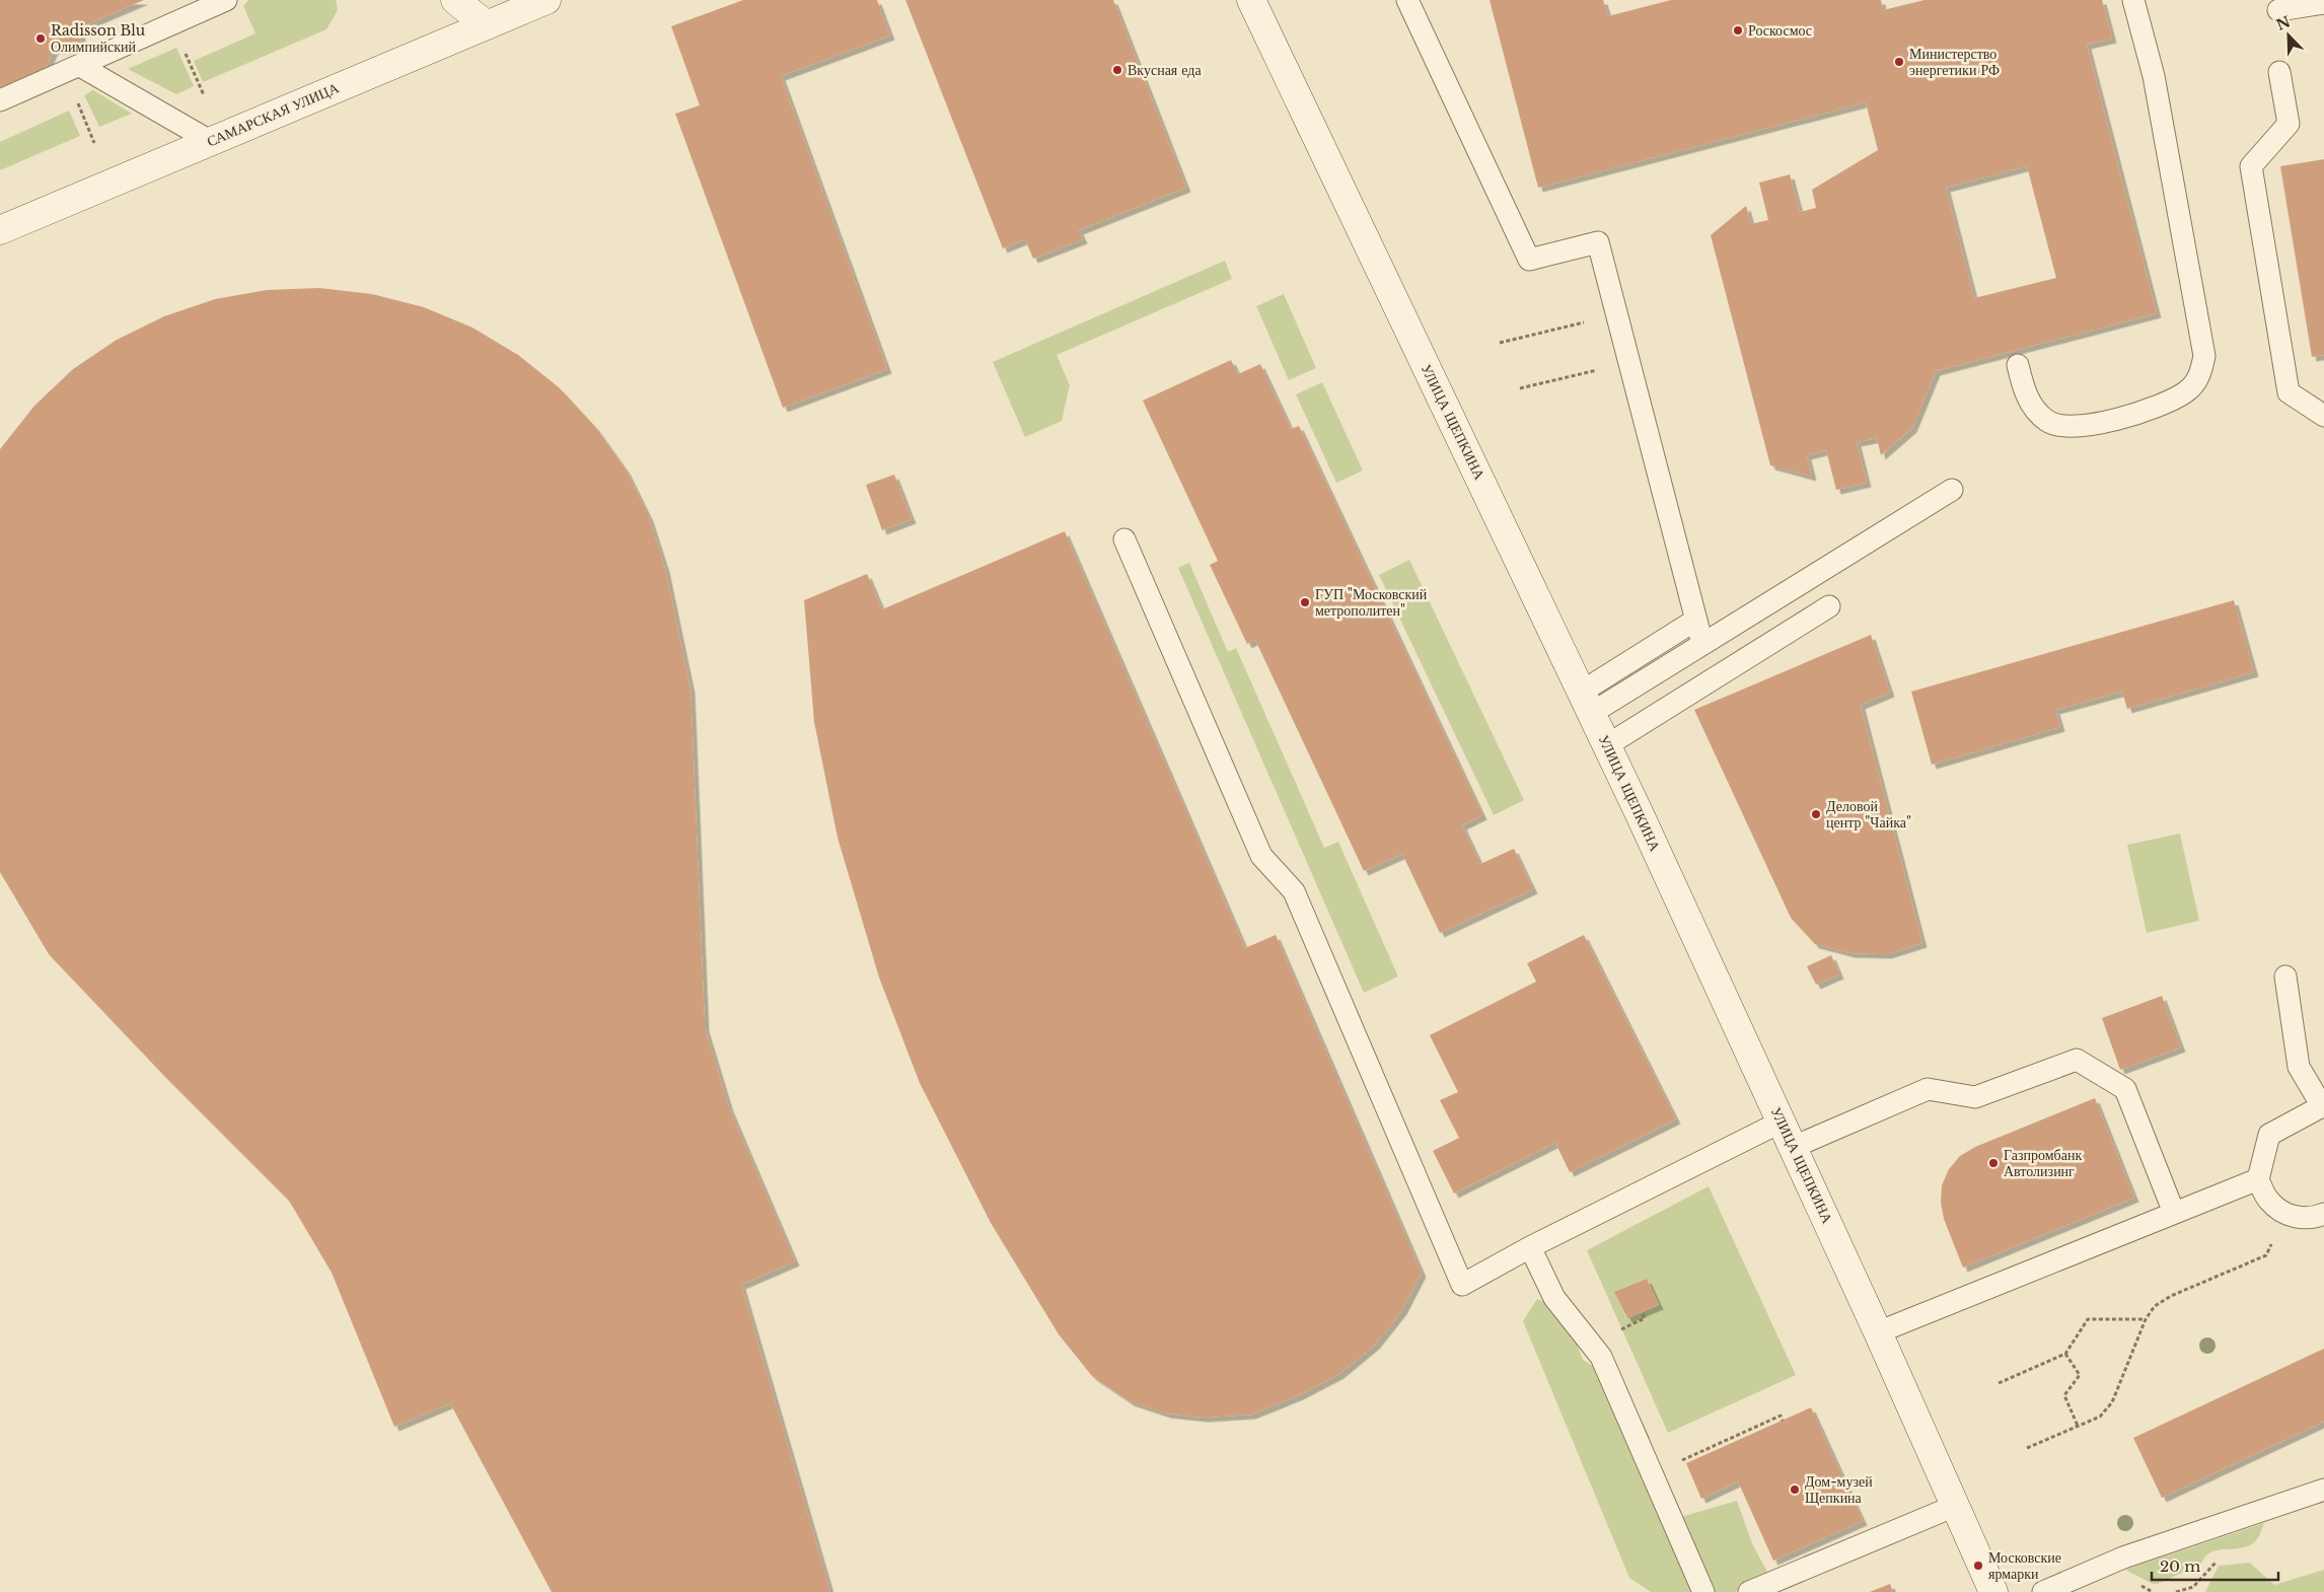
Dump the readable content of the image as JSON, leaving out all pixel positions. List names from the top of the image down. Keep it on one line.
{"streets":{"street":["САМАРСКАЯ УЛИЦА","УЛИЦА ЩЕПКИНА"]},"places":["Роскосмос","Radisson Blu Олимпийский","Министерство энергетики РФ","Вкусная еда","ГУП \"Московский метрополитен\"","Деловой центр \"Чайка\"","Газпромбанк Автолизинг","Дом-музей Щепкина","Московские ярмарки"],"scale_bar":"20 m","north":"top left"}
